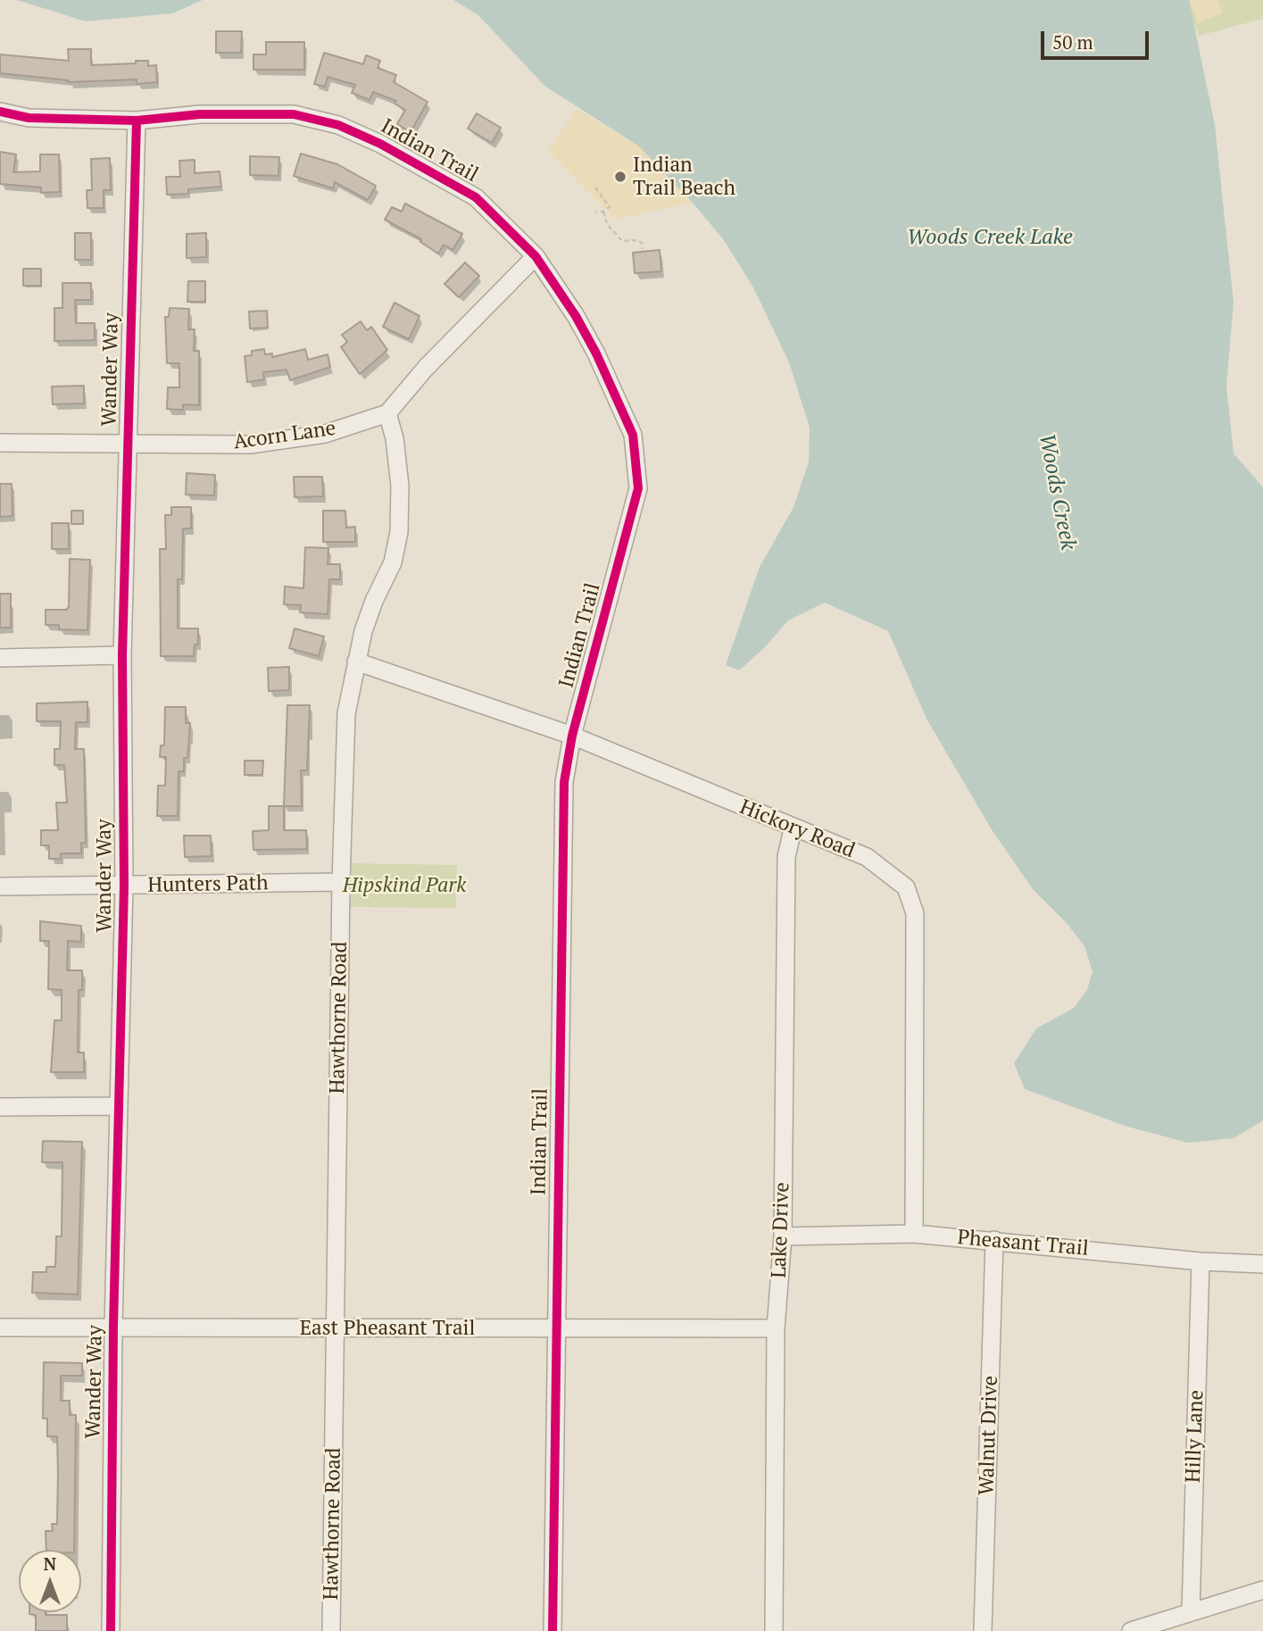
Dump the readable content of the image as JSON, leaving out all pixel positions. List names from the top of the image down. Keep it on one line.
{"streets":{"street":["Indian Trail","Wander Way","Acorn Lane","Hickory Road","Hunters Path","Hawthorne Road","Lake Drive","Pheasant Trail","East Pheasant Trail","Walnut Drive","Hilly Lane"]},"crossings":[["Indian Trail","Wander Way"],["Indian Trail","Hickory Road"],["Indian Trail","East Pheasant Trail"],["Wander Way","Acorn Lane"],["Wander Way","Hunters Path"],["Wander Way","East Pheasant Trail"],["Acorn Lane","Hawthorne Road"],["Hickory Road","Hawthorne Road"],["Hickory Road","Lake Drive"],["Hickory Road","Pheasant Trail"],["Hunters Path","Hawthorne Road"],["Hawthorne Road","East Pheasant Trail"],["Lake Drive","Pheasant Trail"],["Lake Drive","East Pheasant Trail"],["Pheasant Trail","Walnut Drive"],["Pheasant Trail","Hilly Lane"]],"water":["Woods Creek Lake","Woods Creek"],"parks":["Hipskind Park"],"places":["Indian Trail Beach"],"scale_bar":"50 m","north":"top"}
